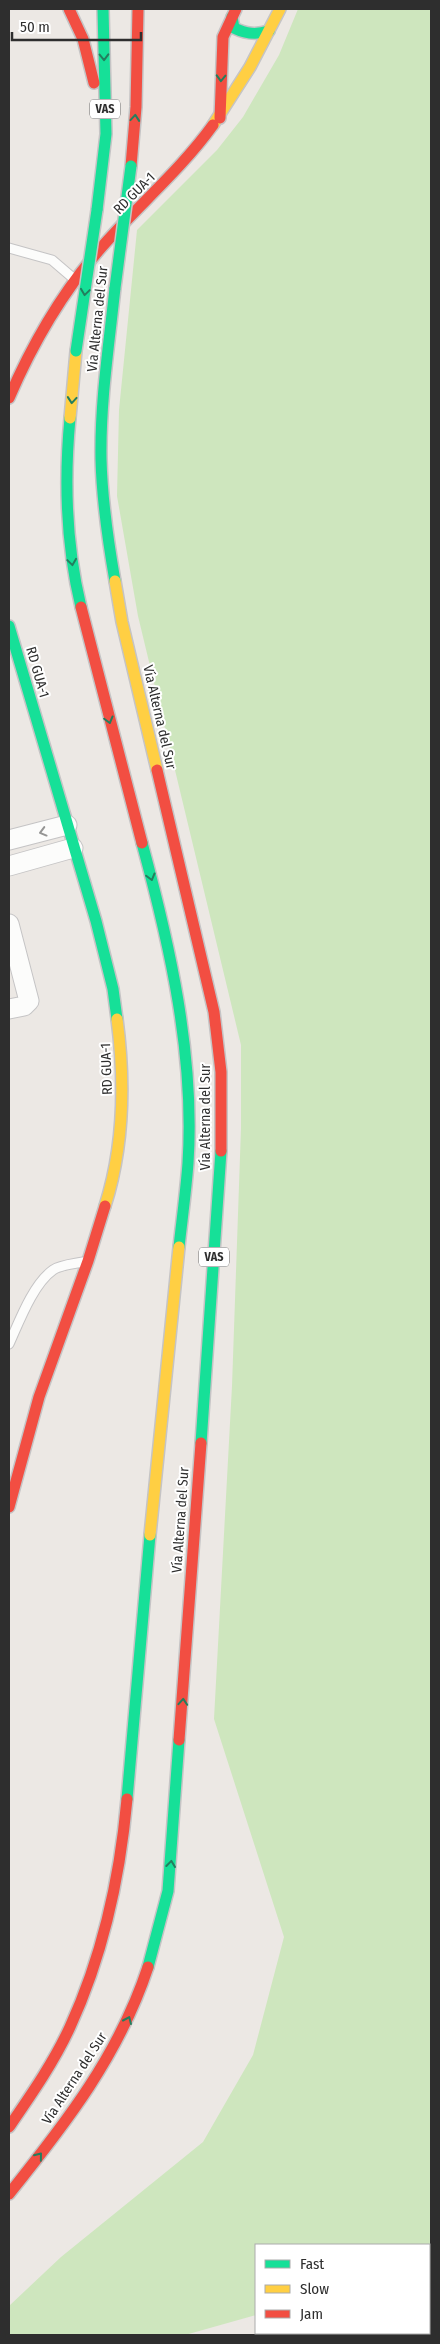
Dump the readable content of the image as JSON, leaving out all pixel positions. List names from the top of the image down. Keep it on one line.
{"streets":{"main road":["VAS","RD GUA-1","Vía Alterna del Sur"]},"legend":["Fast","Slow","Jam"],"scale_bar":"50 m"}
